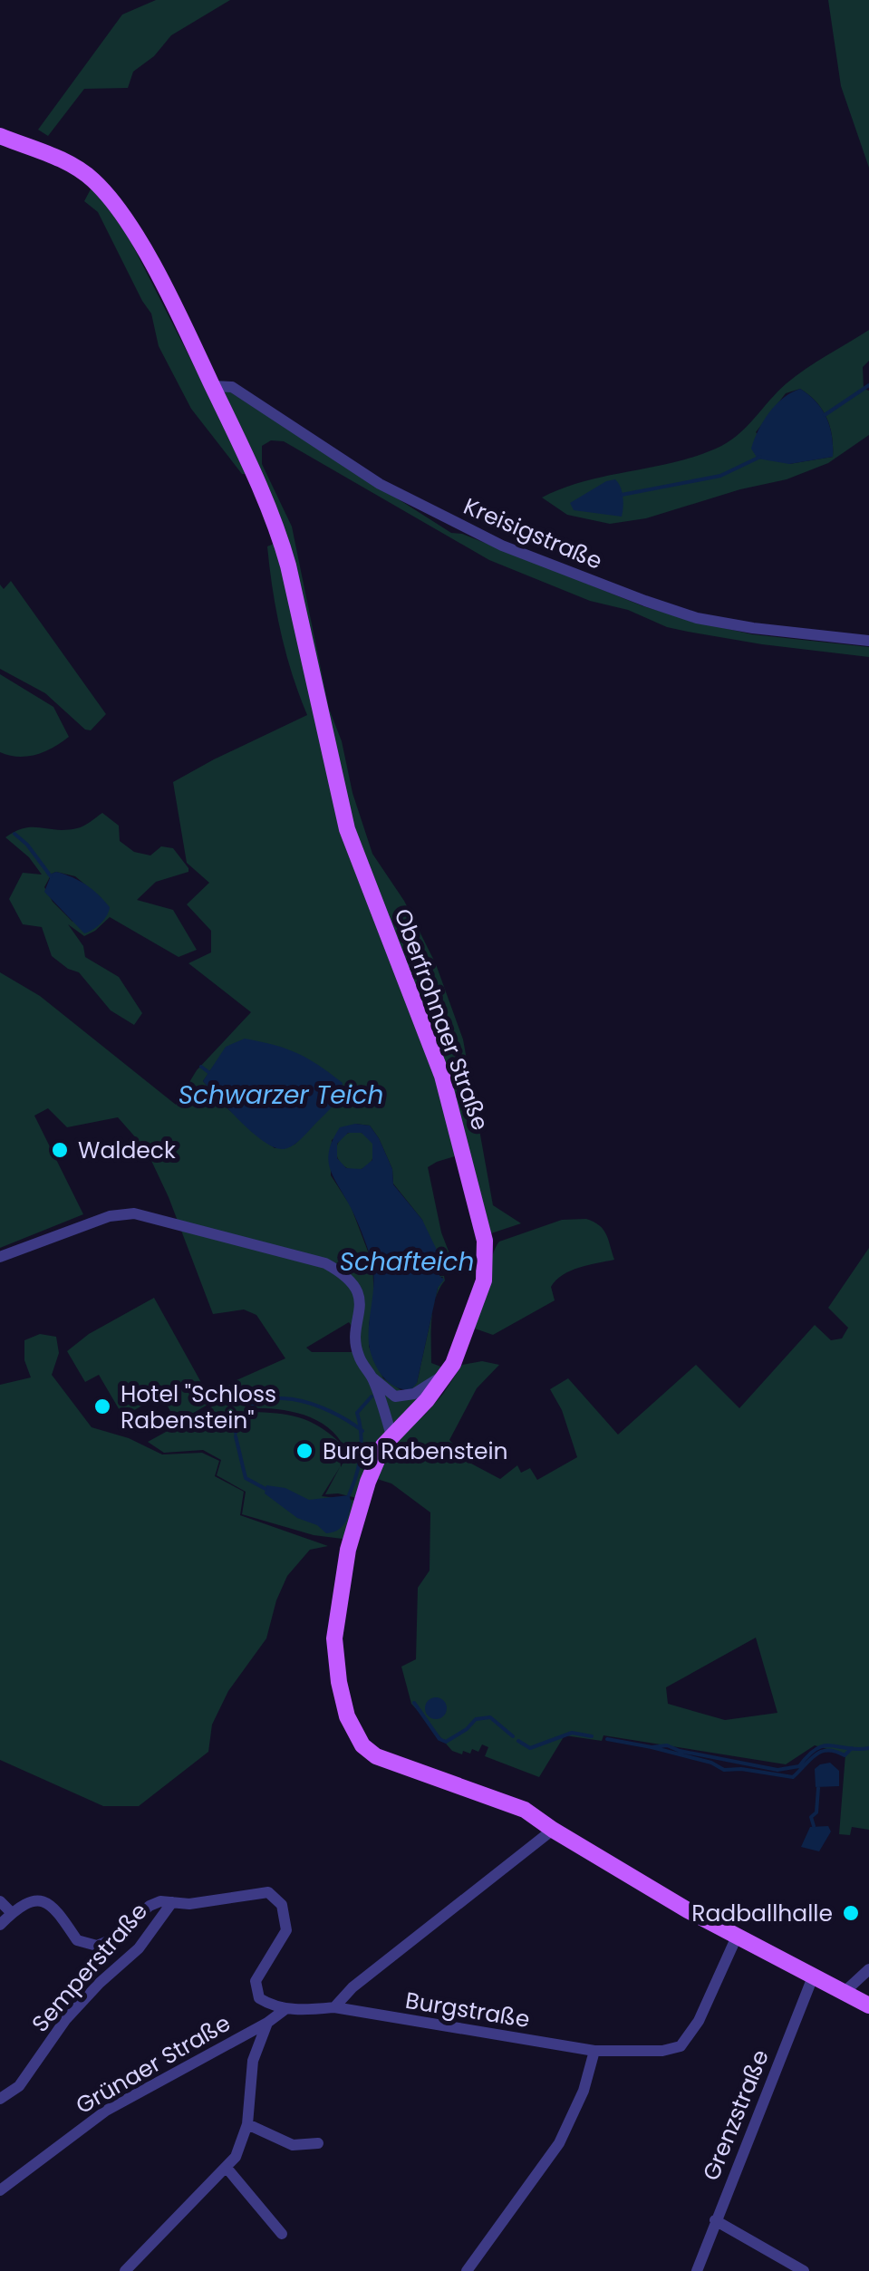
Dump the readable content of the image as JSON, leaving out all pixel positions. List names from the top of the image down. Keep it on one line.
{"streets":{"main road":["Oberfrohnaer Straße"],"street":["Kreisigstraße","Semperstraße","Burgstraße","Grünaer Straße","Grenzstraße"]},"crossings":[["Kreisigstraße","Oberfrohnaer Straße"],["Oberfrohnaer Straße","Burgstraße"],["Oberfrohnaer Straße","Grenzstraße"],["Burgstraße","Grünaer Straße"]],"water":["Schwarzer Teich","Schafteich"],"places":["Waldeck","Hotel \"Schloss Rabenstein\"","Burg Rabenstein","Radballhalle"]}
